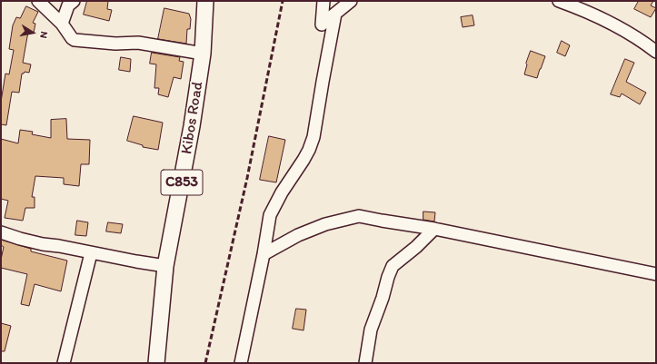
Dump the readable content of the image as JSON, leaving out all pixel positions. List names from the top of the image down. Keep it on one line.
{"streets":{"main road":["Kibos Road","C853"]},"north":"right"}
